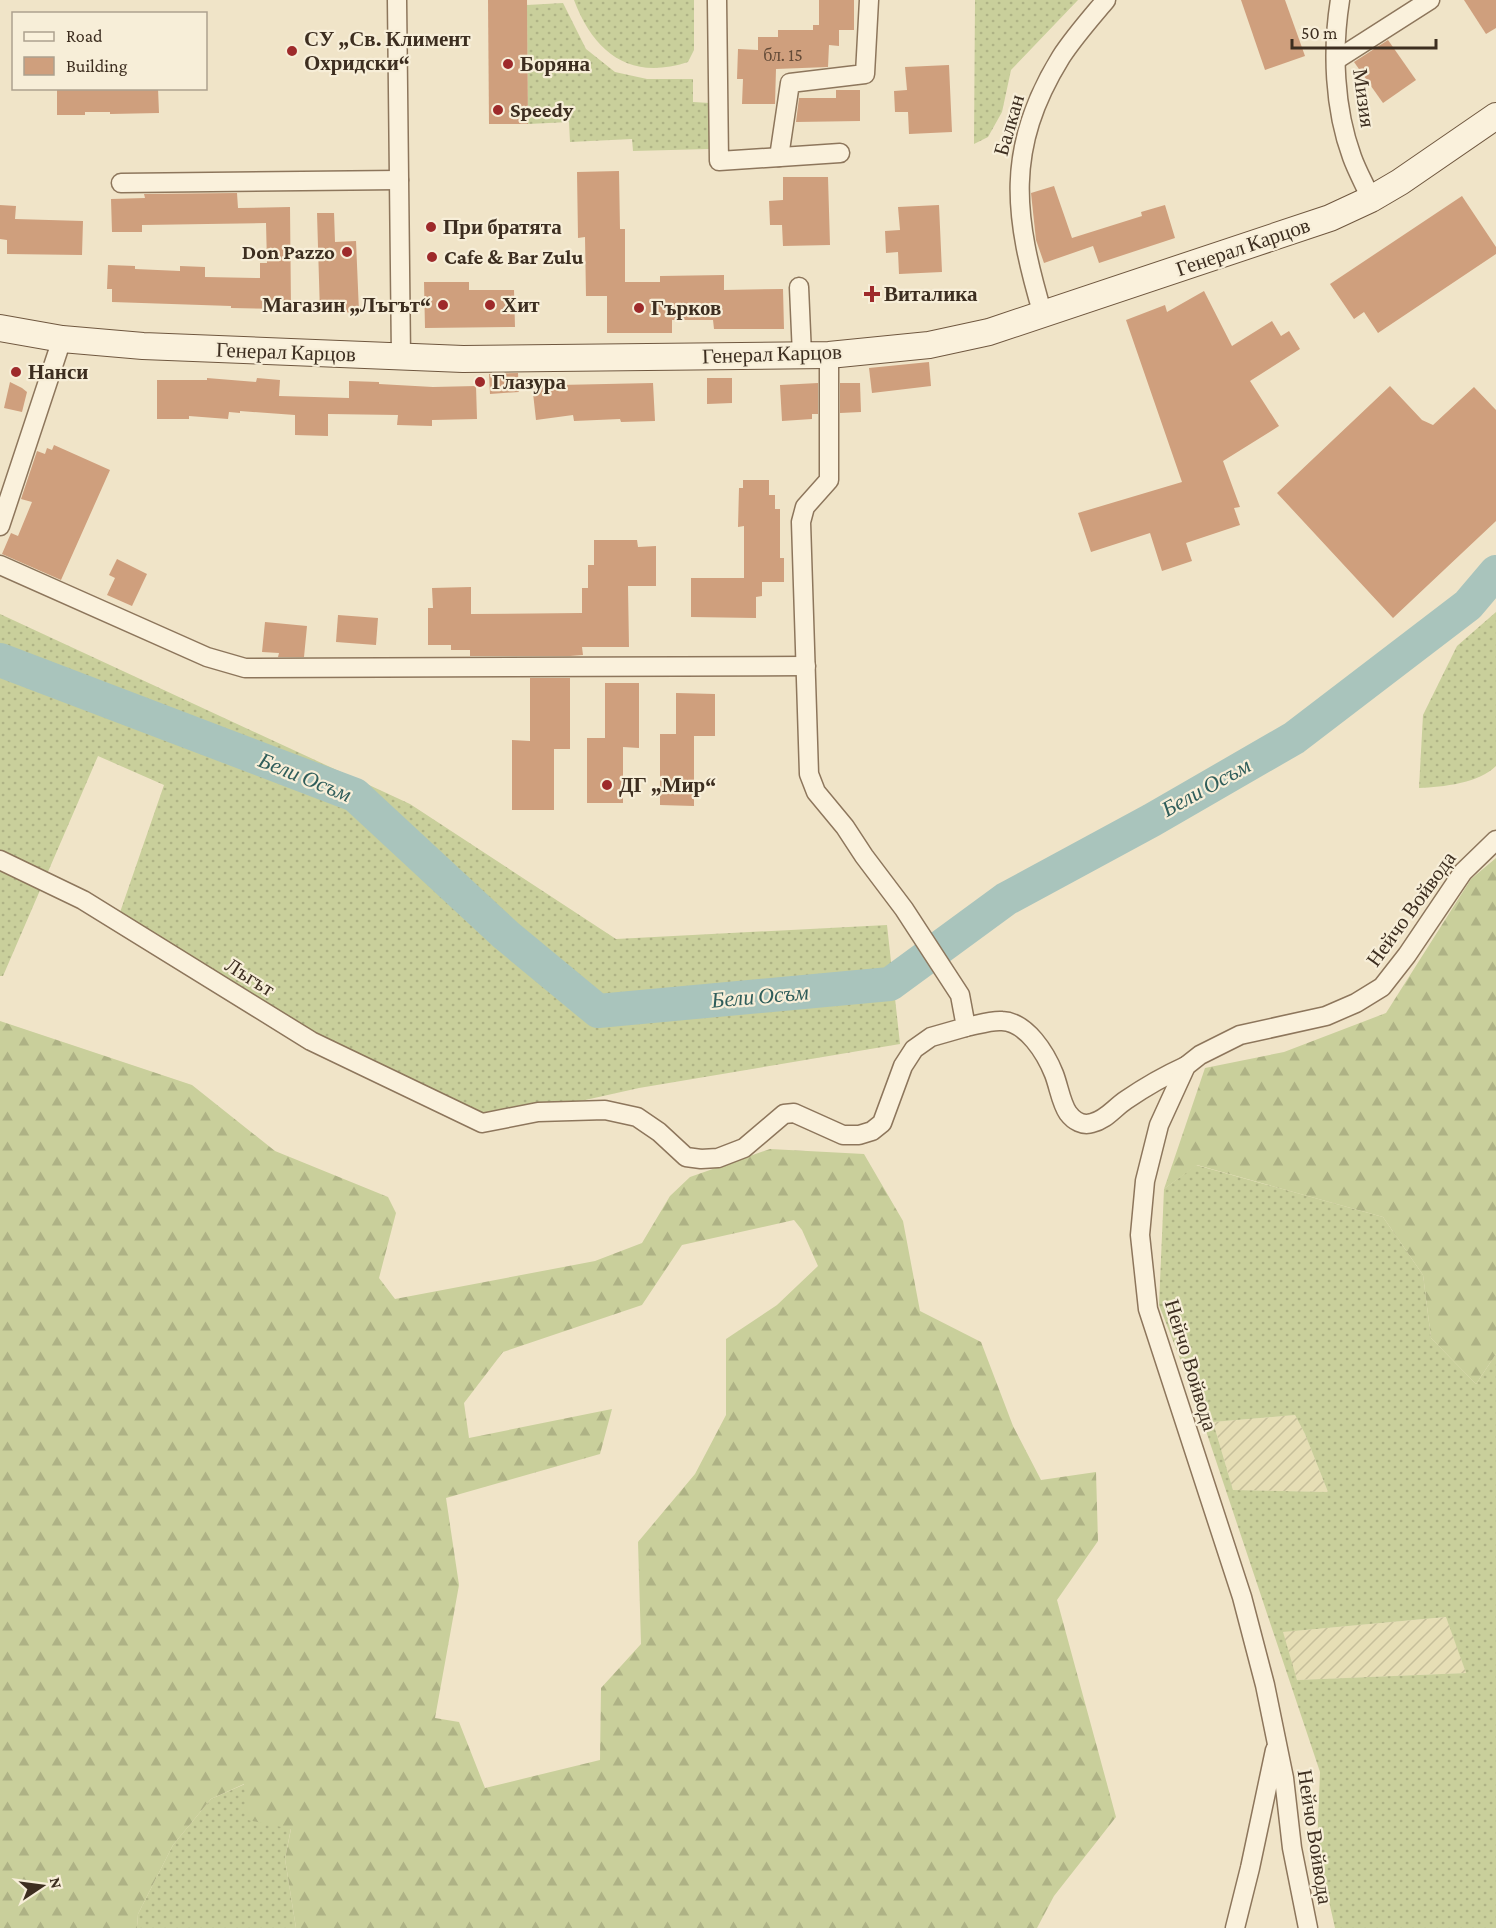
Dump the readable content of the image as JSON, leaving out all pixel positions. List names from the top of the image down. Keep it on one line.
{"streets":{"main road":["Генерал Карцов"],"street":["Мизия","Балкан","Нейчо Войвода","Лъгът"]},"crossings":[["Мизия","Генерал Карцов"],["Балкан","Генерал Карцов"]],"water":["Бели Осъм"],"places":{"other":["СУ „Св. Климент Охридски“","Боряна","Speedy","При братята","Don Pazzo","Cafe & Bar Zulu","Магазин „Лъгът“","Хит","Гърков","Нанси","Глазура","ДГ „Мир“"],"health":["Виталика"]},"house_numbers":["бл. 15"],"legend":["Road","Building"],"scale_bar":"50 m","north":"right"}
